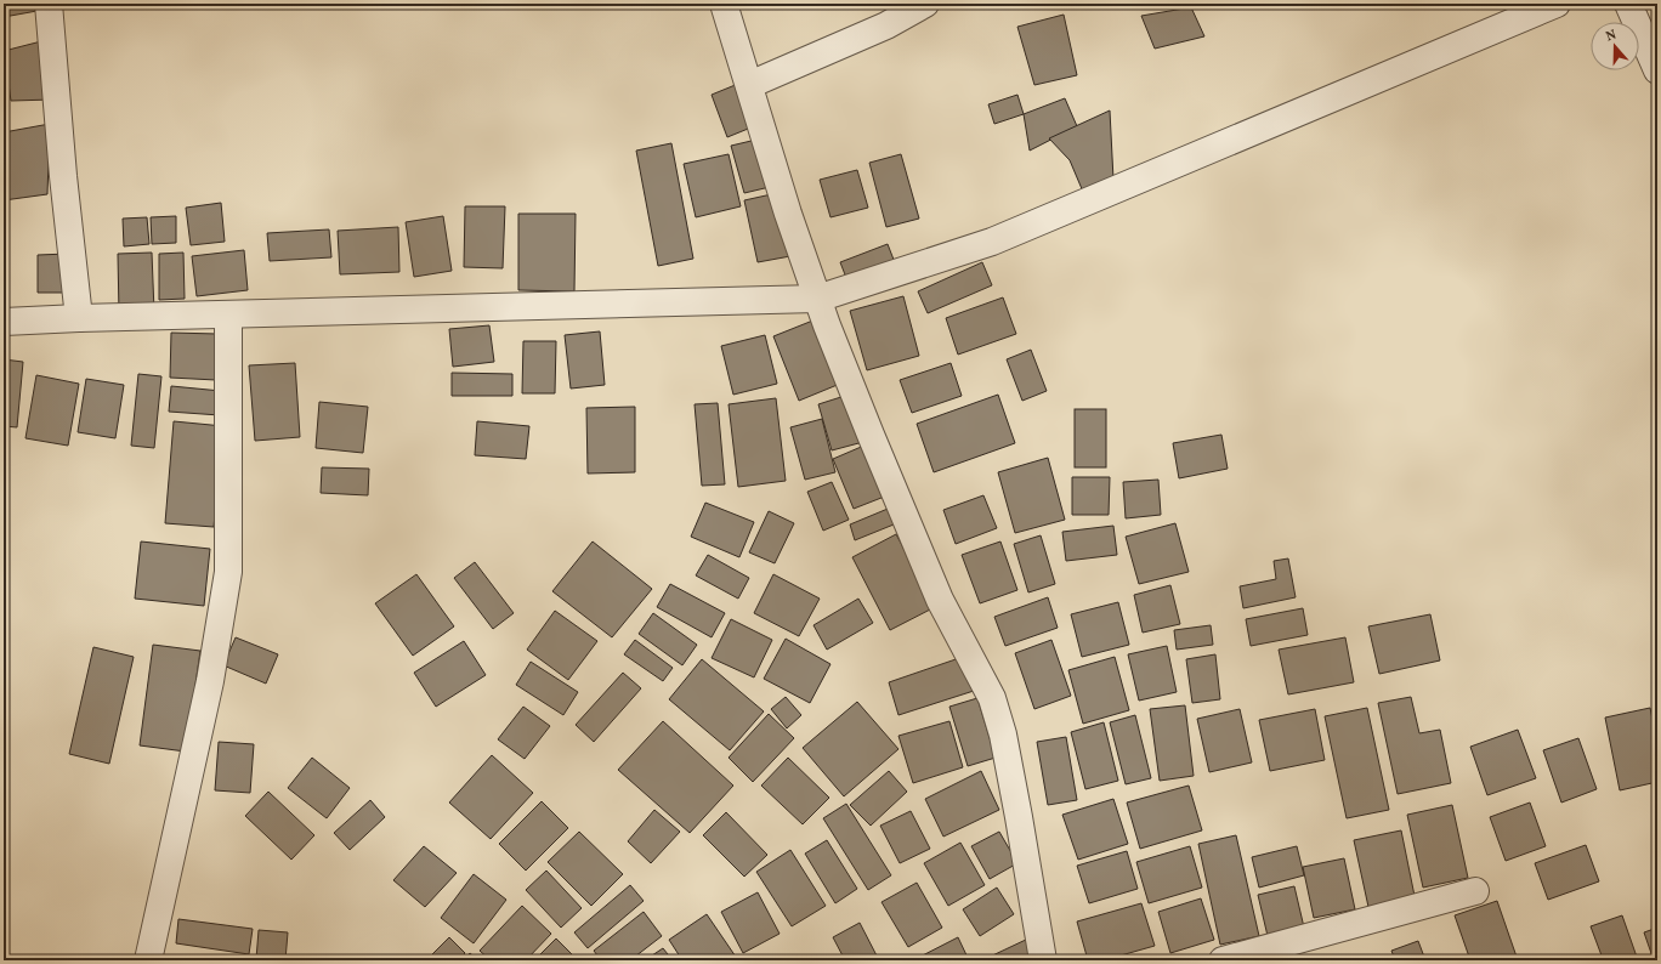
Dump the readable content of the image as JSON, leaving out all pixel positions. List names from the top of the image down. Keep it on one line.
{"north":"top"}
